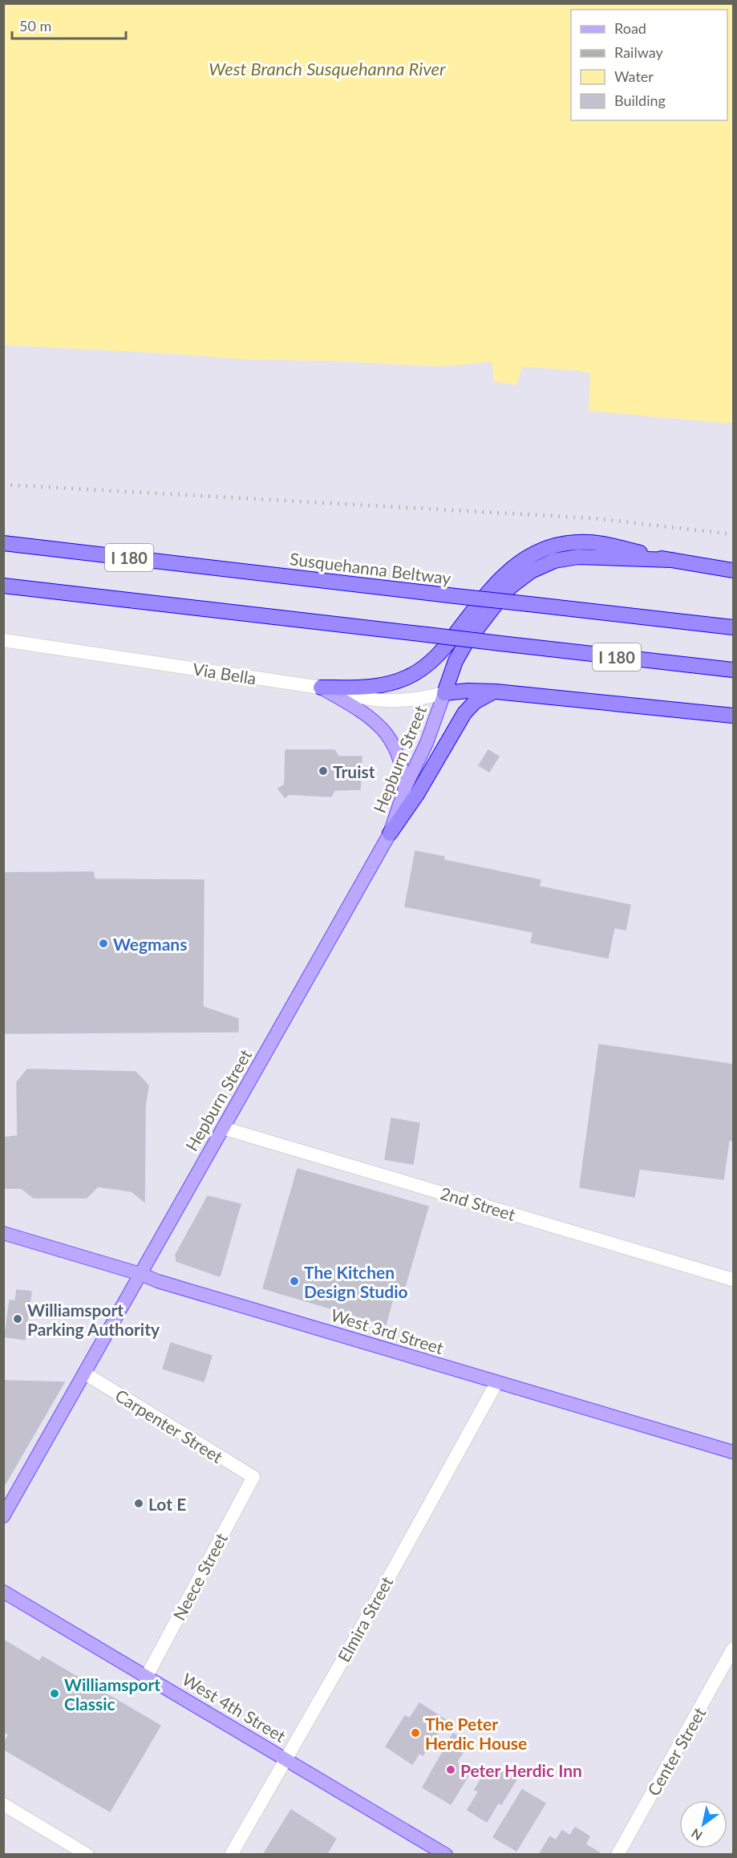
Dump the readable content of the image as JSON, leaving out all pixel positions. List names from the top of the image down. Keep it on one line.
{"streets":{"highway":["I 180","Susquehanna Beltway"],"main road":["Hepburn Street","West 3rd Street","West 4th Street"],"street":["Via Bella","2nd Street","Carpenter Street","Neece Street","Elmira Street","Center Street"]},"crossings":[["Via Bella","Hepburn Street"],["Hepburn Street","2nd Street"],["Hepburn Street","West 3rd Street"],["Hepburn Street","Carpenter Street"],["West 3rd Street","Elmira Street"],["Carpenter Street","Neece Street"],["Neece Street","West 4th Street"],["Elmira Street","West 4th Street"]],"water":["West Branch Susquehanna River"],"places":["Truist","Wegmans","The Kitchen Design Studio","Williamsport Parking Authority","Lot E","Williamsport Classic","The Peter Herdic House","Peter Herdic Inn"],"legend":["Road","Railway","Water","Building"],"scale_bar":"50 m","north":"bottom left"}
